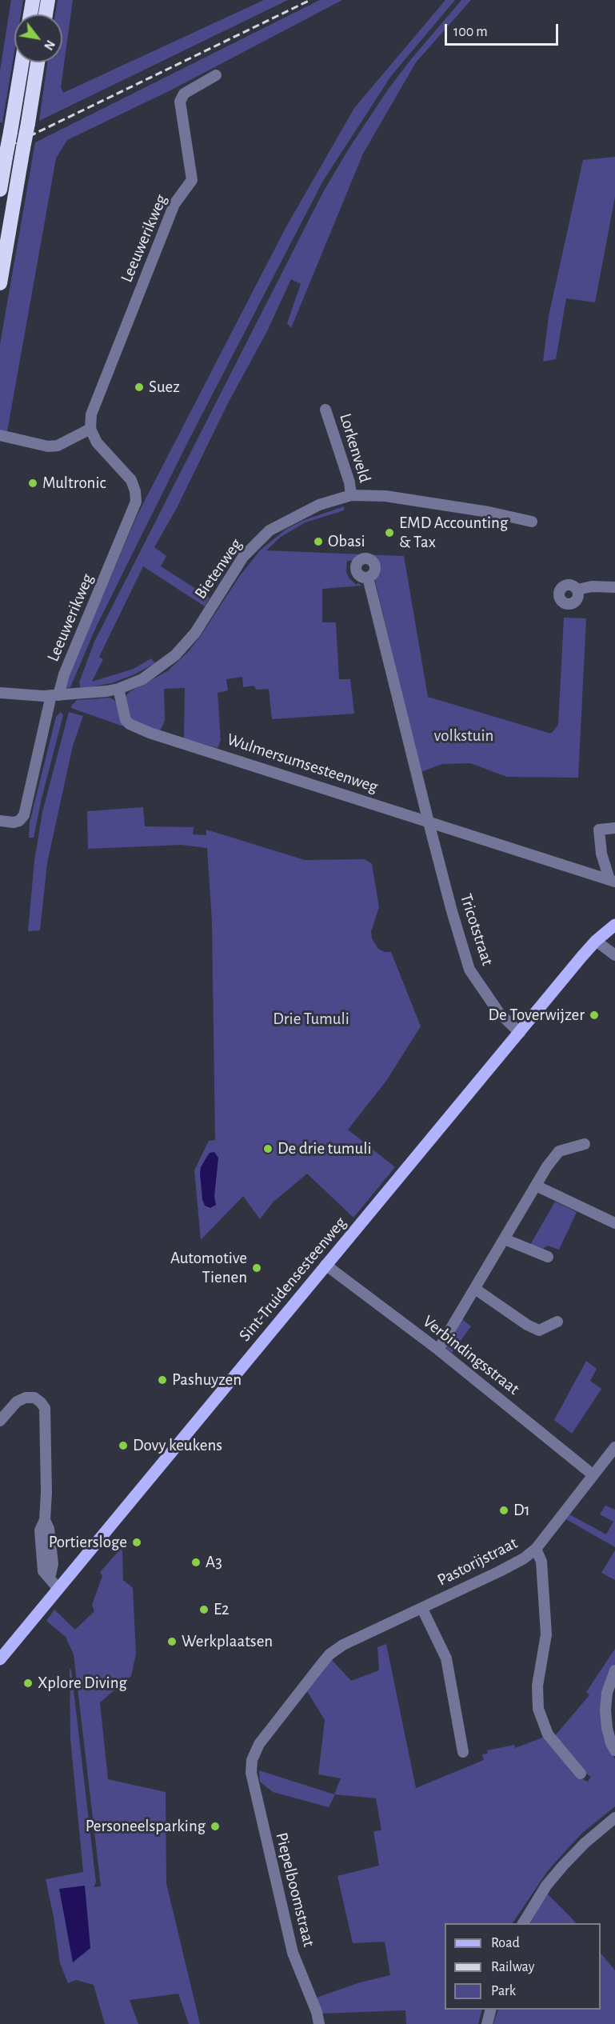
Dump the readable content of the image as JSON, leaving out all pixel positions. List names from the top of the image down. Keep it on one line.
{"streets":{"main road":["Sint-Truidensesteenweg"],"street":["Leeuwerikweg","Lorkenveld","Bietenweg","Wulmersumsesteenweg","Tricotstraat","Verbindingsstraat","Pastorijstraat","Piepelboomstraat"]},"crossings":[["Lorkenveld","Bietenweg"],["Bietenweg","Wulmersumsesteenweg"],["Wulmersumsesteenweg","Tricotstraat"],["Tricotstraat","Sint-Truidensesteenweg"],["Sint-Truidensesteenweg","Verbindingsstraat"],["Verbindingsstraat","Pastorijstraat"],["Pastorijstraat","Piepelboomstraat"]],"parks":["volkstuin","Drie Tumuli"],"places":["Suez","Multronic","EMD Accounting & Tax","Obasi","De Toverwijzer","De drie tumuli","Automotive Tienen","Pashuyzen","Dovy keukens","D1","Portiersloge","A3","E2","Werkplaatsen","Xplore Diving","Personeelsparking"],"legend":["Road","Railway","Park"],"scale_bar":"100 m","north":"bottom right"}
